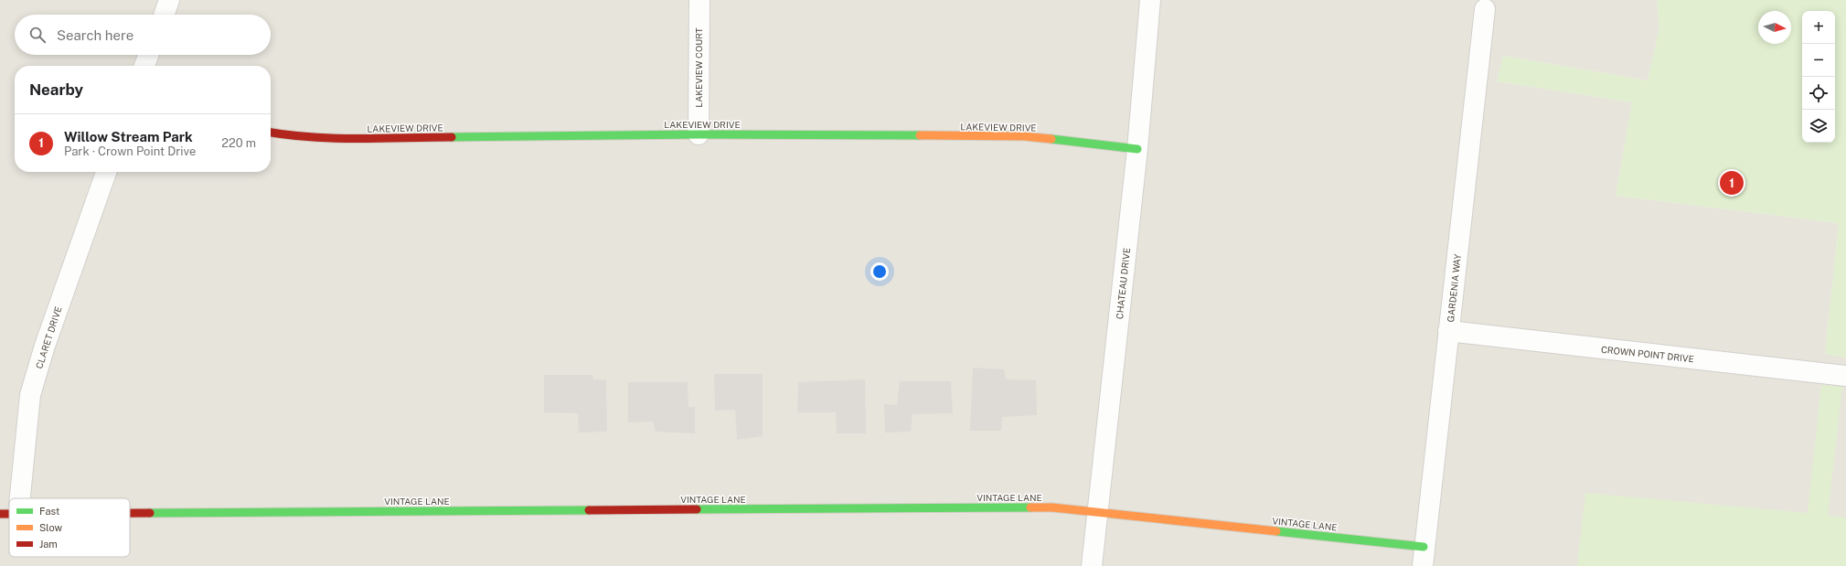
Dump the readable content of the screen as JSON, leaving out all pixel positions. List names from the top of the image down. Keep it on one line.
{"streets":{"street":["LAKEVIEW COURT","LAKEVIEW DRIVE","CHATEAU DRIVE","GARDENIA WAY","CLARET DRIVE","CROWN POINT DRIVE","VINTAGE LANE"]},"crossings":[["LAKEVIEW COURT","LAKEVIEW DRIVE"],["LAKEVIEW DRIVE","CHATEAU DRIVE"],["CHATEAU DRIVE","VINTAGE LANE"],["GARDENIA WAY","CROWN POINT DRIVE"],["GARDENIA WAY","VINTAGE LANE"]],"legend":["Fast","Slow","Jam"],"north":"right","page":{"map_buttons":["+","−"],"search":"Search here","heading":"Nearby","list":[{"mark":"1","name":"Willow Stream Park","note":"Park · Crown Point Drive","value":"220 m"}],"pins":"1"}}
